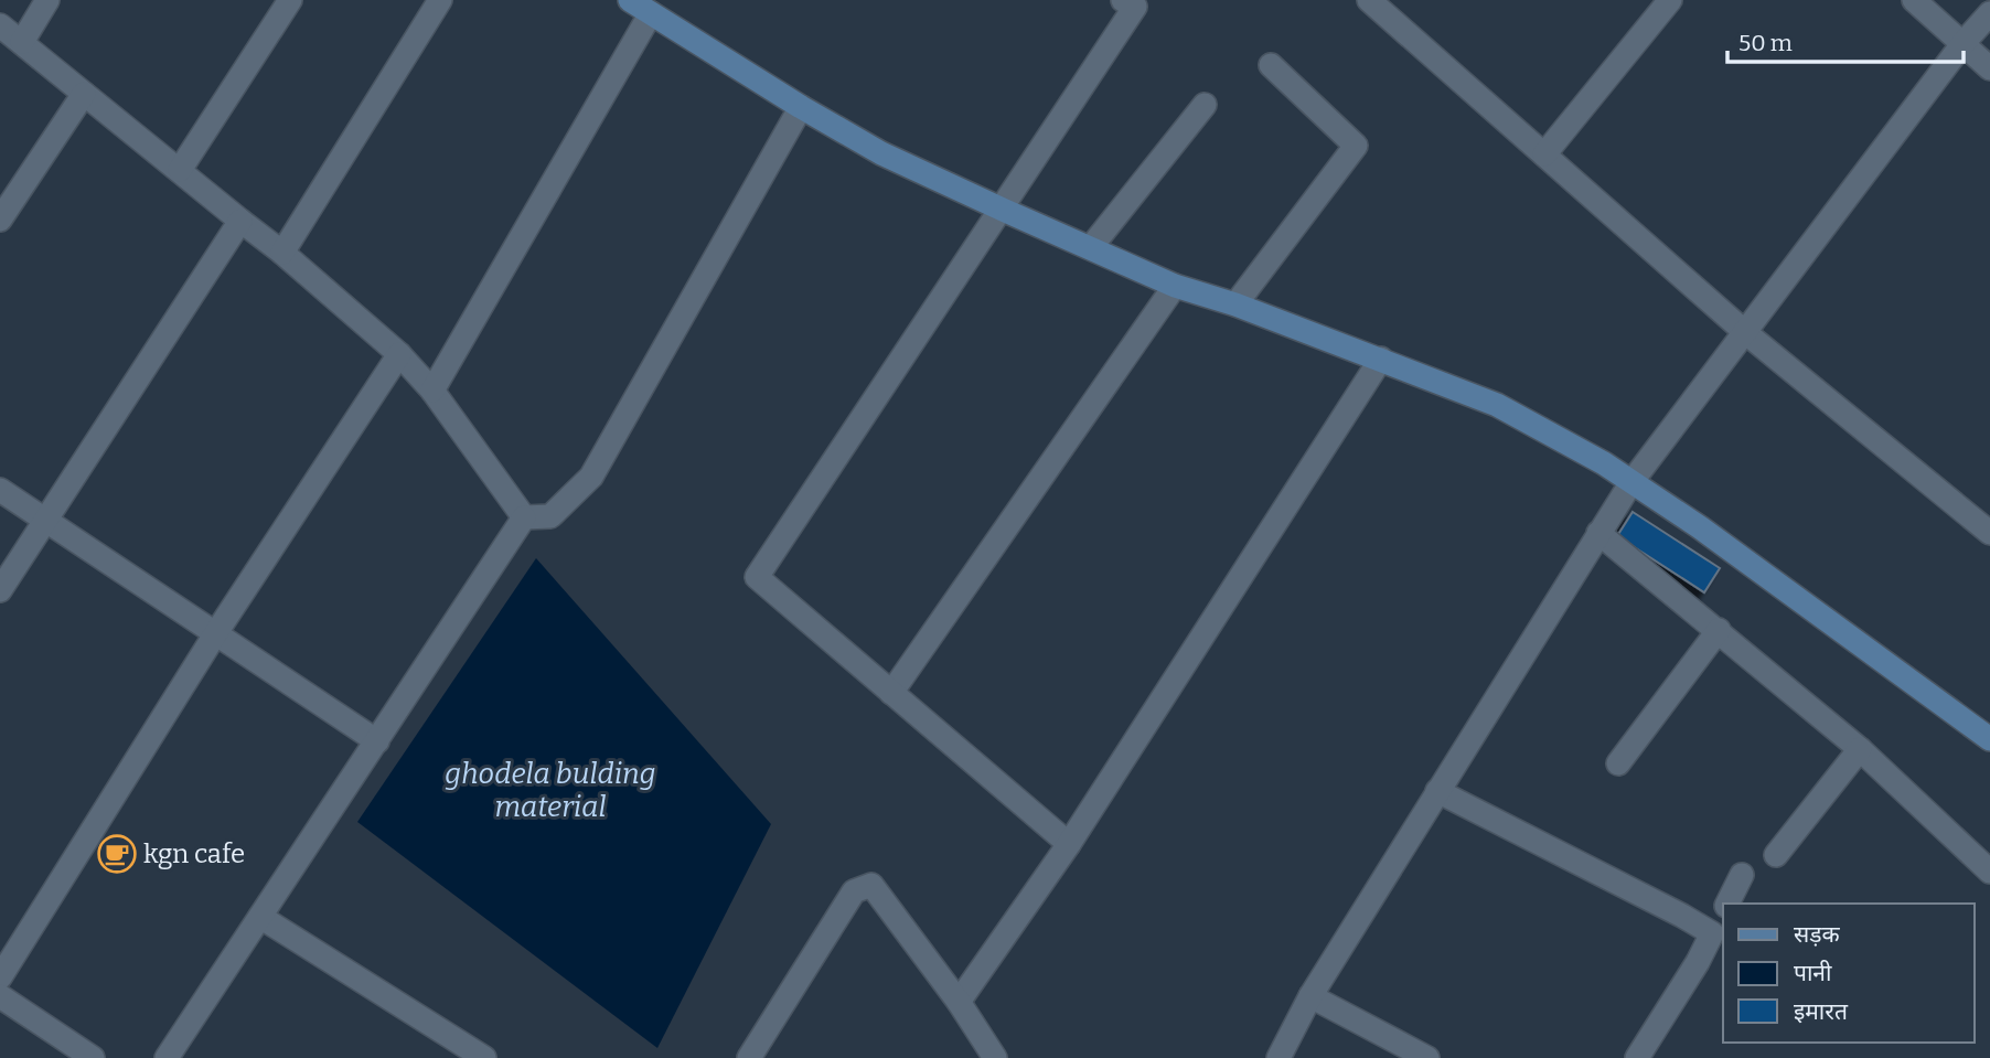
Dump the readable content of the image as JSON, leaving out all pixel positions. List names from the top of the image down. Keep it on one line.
{"water":["ghodela bulding material"],"places":{"cafe":["kgn cafe"]},"legend":["सड़क","पानी","इमारत"],"scale_bar":"50 m"}
